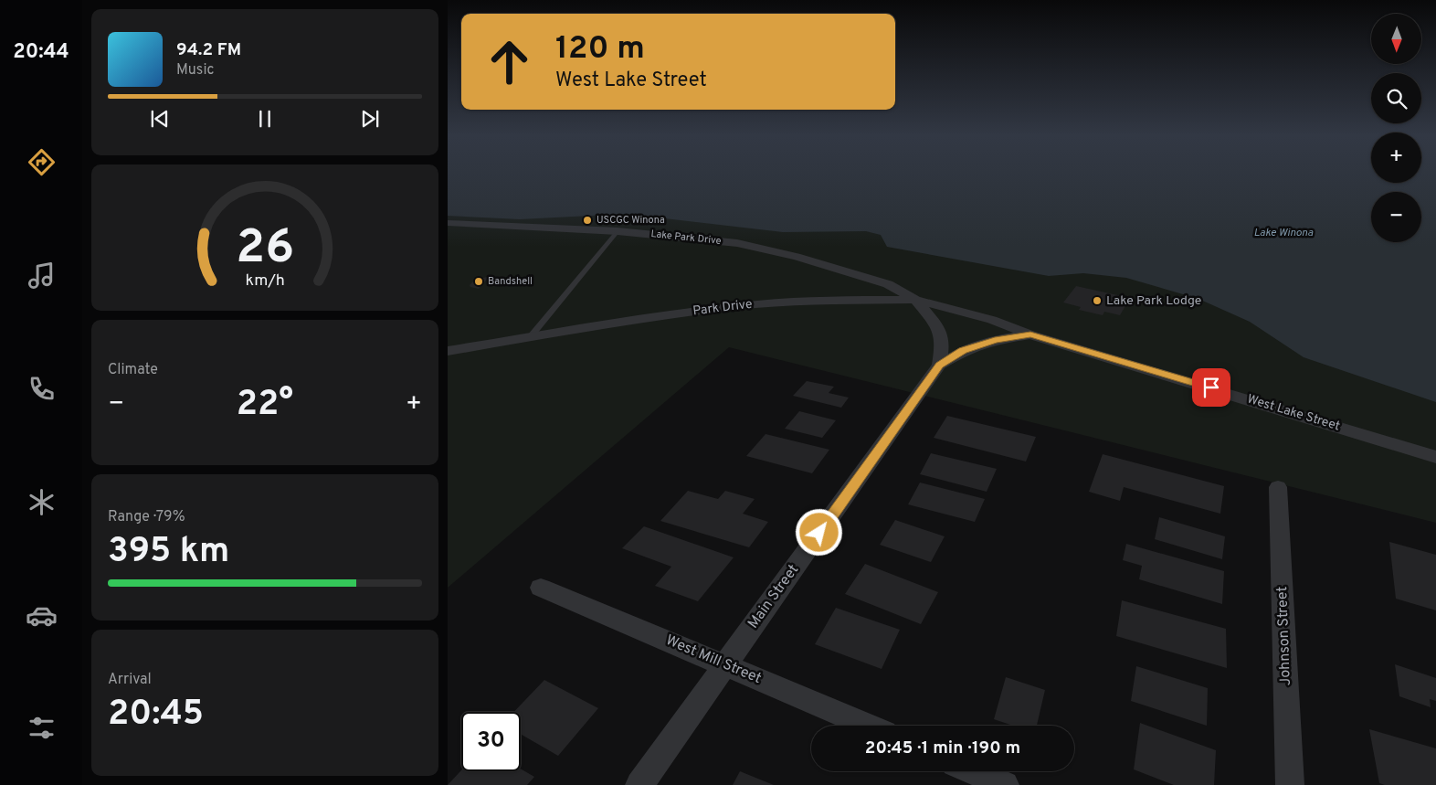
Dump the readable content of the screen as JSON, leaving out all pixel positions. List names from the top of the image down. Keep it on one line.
{"streets":{"street":["Lake Park Drive","Park Drive","West Lake Street","Main Street","Johnson Street","West Mill Street"]},"crossings":[["Lake Park Drive","Park Drive"],["Lake Park Drive","West Lake Street"],["Park Drive","West Lake Street"],["West Lake Street","Main Street"],["Main Street","West Mill Street"]],"water":["Lake Winona"],"places":["USCGC Winona","Bandshell","Lake Park Lodge"],"north":"bottom","page":{"tabs":"20:44","map_buttons":["+","−"],"turn":["120 m","West Lake Street"],"song":["94.2 FM","Music"],"tile":["Climate",["Range · 79%","395 km"],["Arrival","20:45"]],"heat":["−","22°","+"],"limit":"30","trip":"20:45 · 1 min · 190 m","gauge":["26","km/h"]}}
